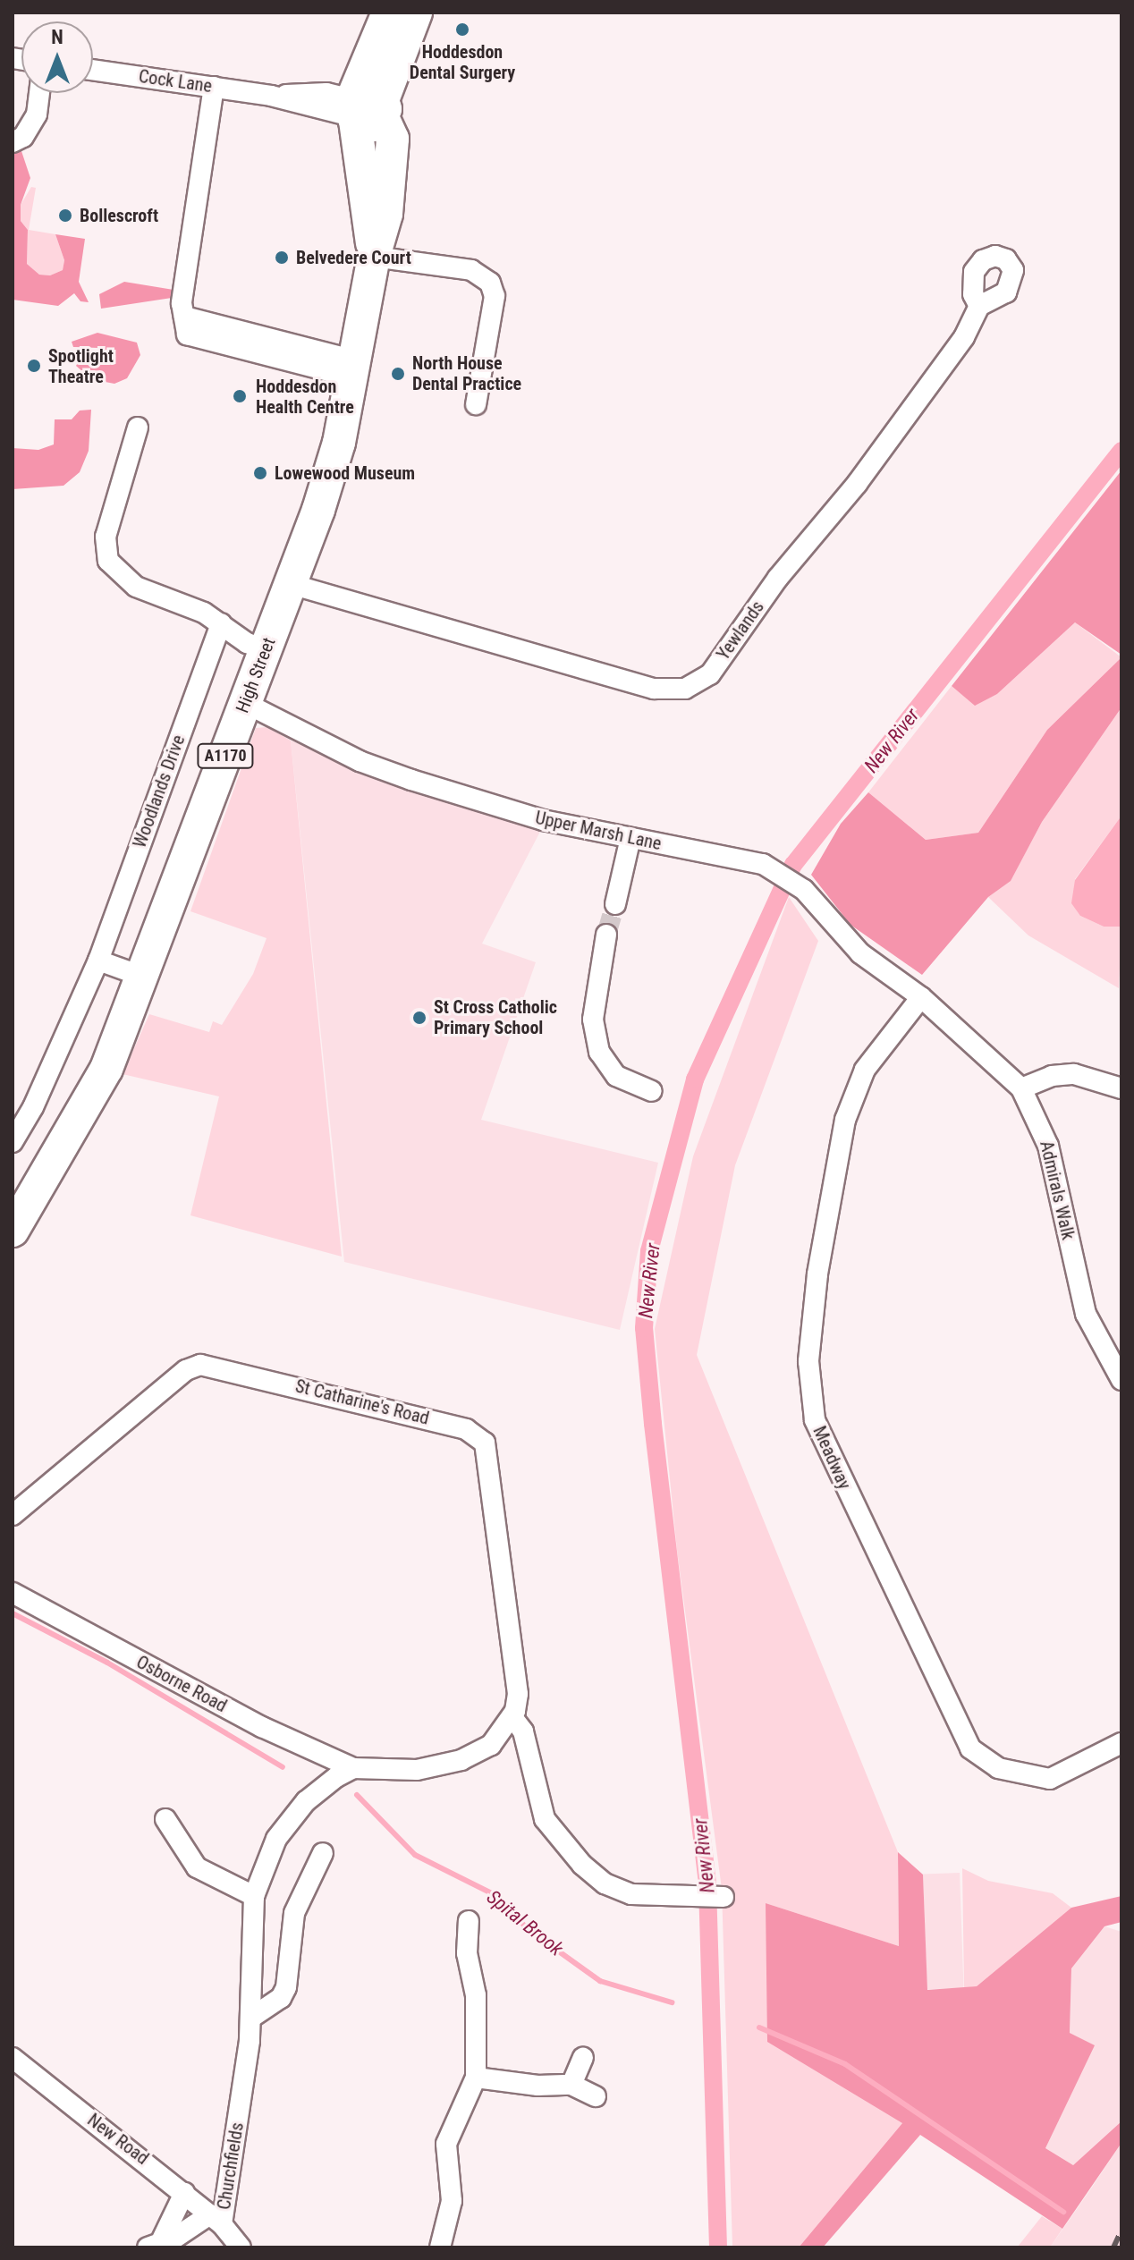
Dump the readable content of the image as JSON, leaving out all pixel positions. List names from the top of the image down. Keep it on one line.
{"streets":{"main road":["High Street","A1170"],"street":["Cock Lane","Yewlands","Woodlands Drive","Upper Marsh Lane","Admirals Walk","St Catharine's Road","Meadway","Osborne Road","New Road","Churchfields"]},"crossings":[["Cock Lane","High Street"],["Yewlands","High Street"],["High Street","Upper Marsh Lane"],["Upper Marsh Lane","Admirals Walk"],["Upper Marsh Lane","Meadway"],["Admirals Walk","Meadway"],["New Road","Churchfields"]],"water":["New River","Spital Brook"],"places":["Hoddesdon Dental Surgery","Bollescroft","Belvedere Court","Spotlight Theatre","North House Dental Practice","Hoddesdon Health Centre","Lowewood Museum","St Cross Catholic Primary School"],"north":"top"}
